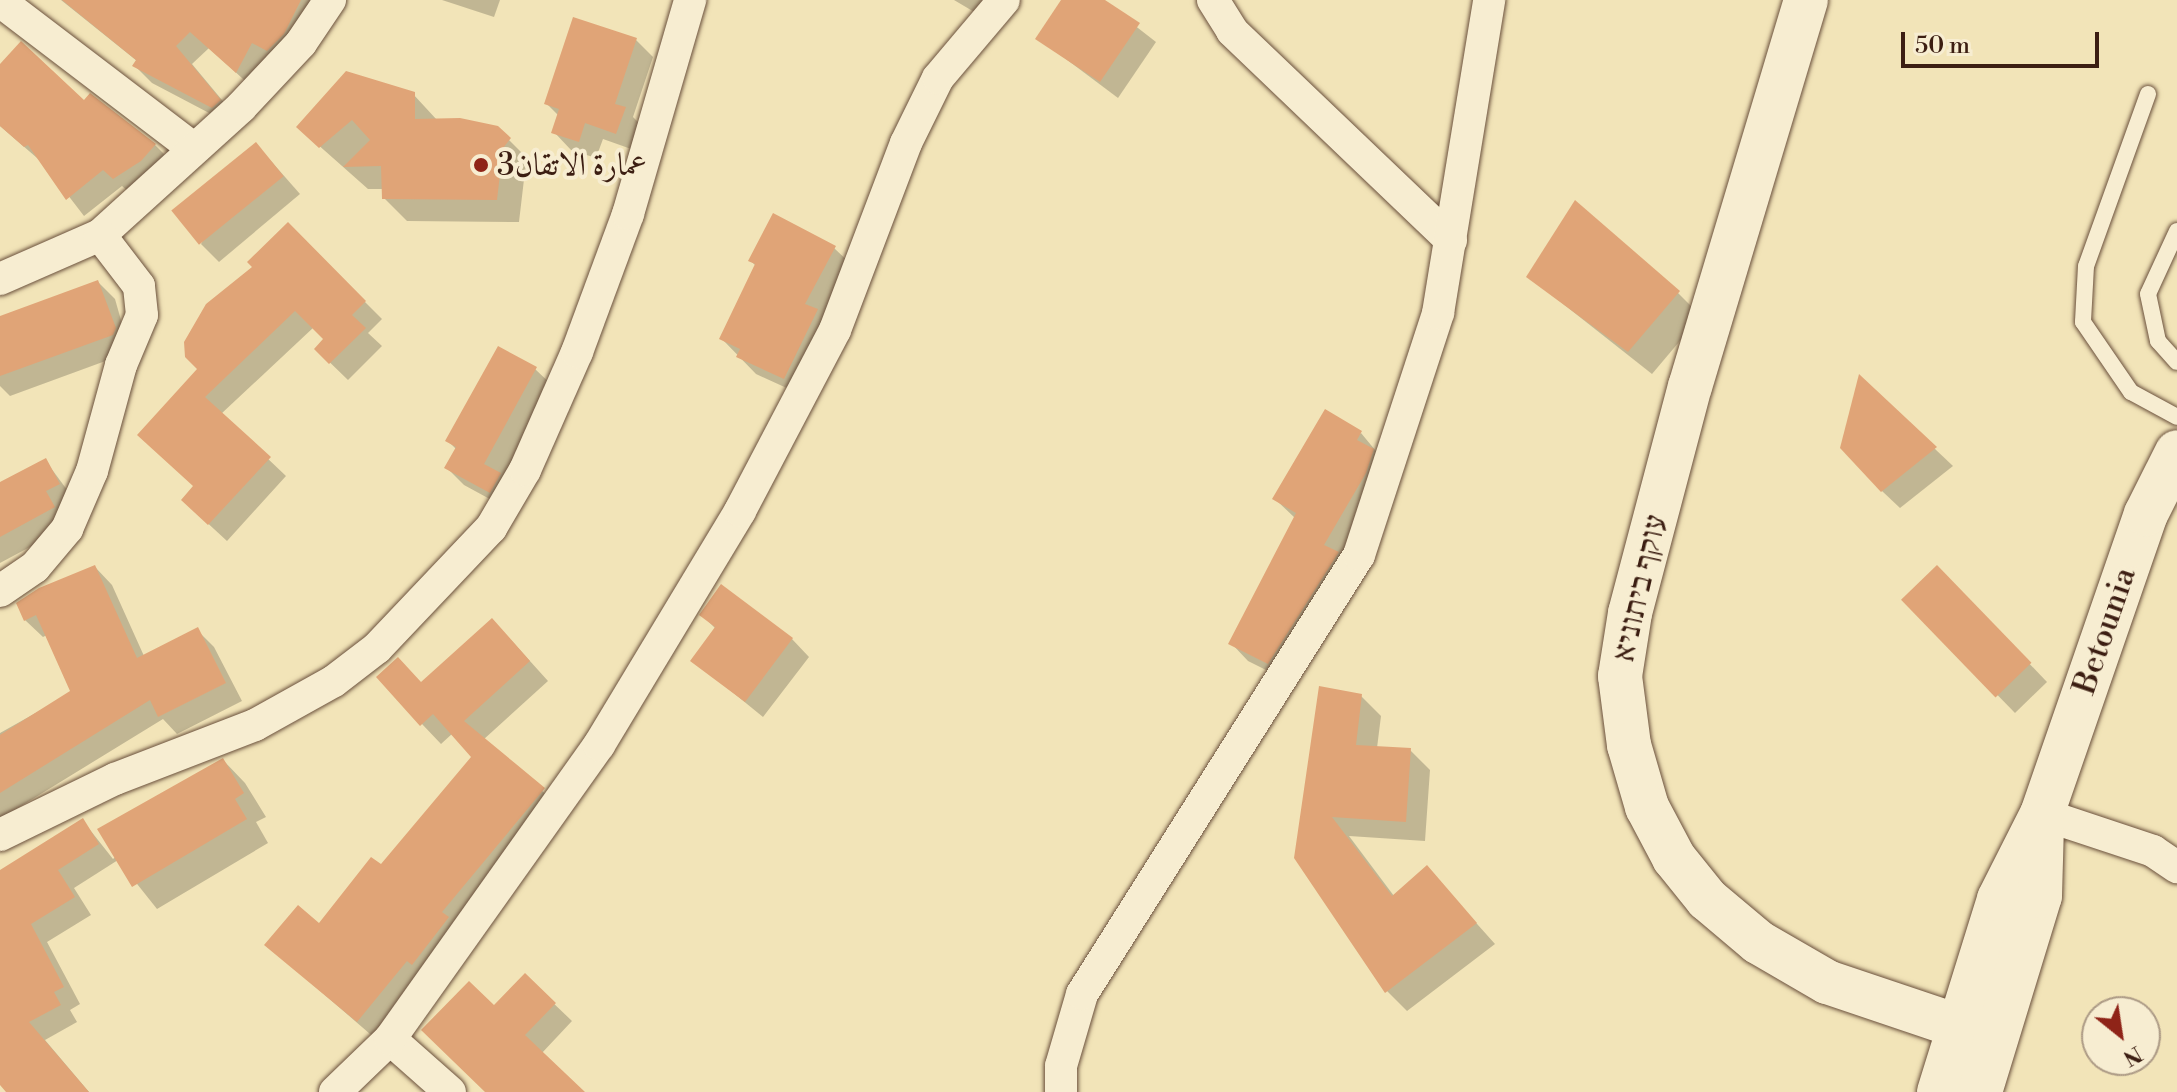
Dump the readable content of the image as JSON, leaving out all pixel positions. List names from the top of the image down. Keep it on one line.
{"streets":{"street":["עוקף ביתוניא","Betounia"]},"crossings":[["עוקף ביתוניא","Betounia"]],"places":["عمارة الاتقان3"],"scale_bar":"50 m","north":"bottom right"}
